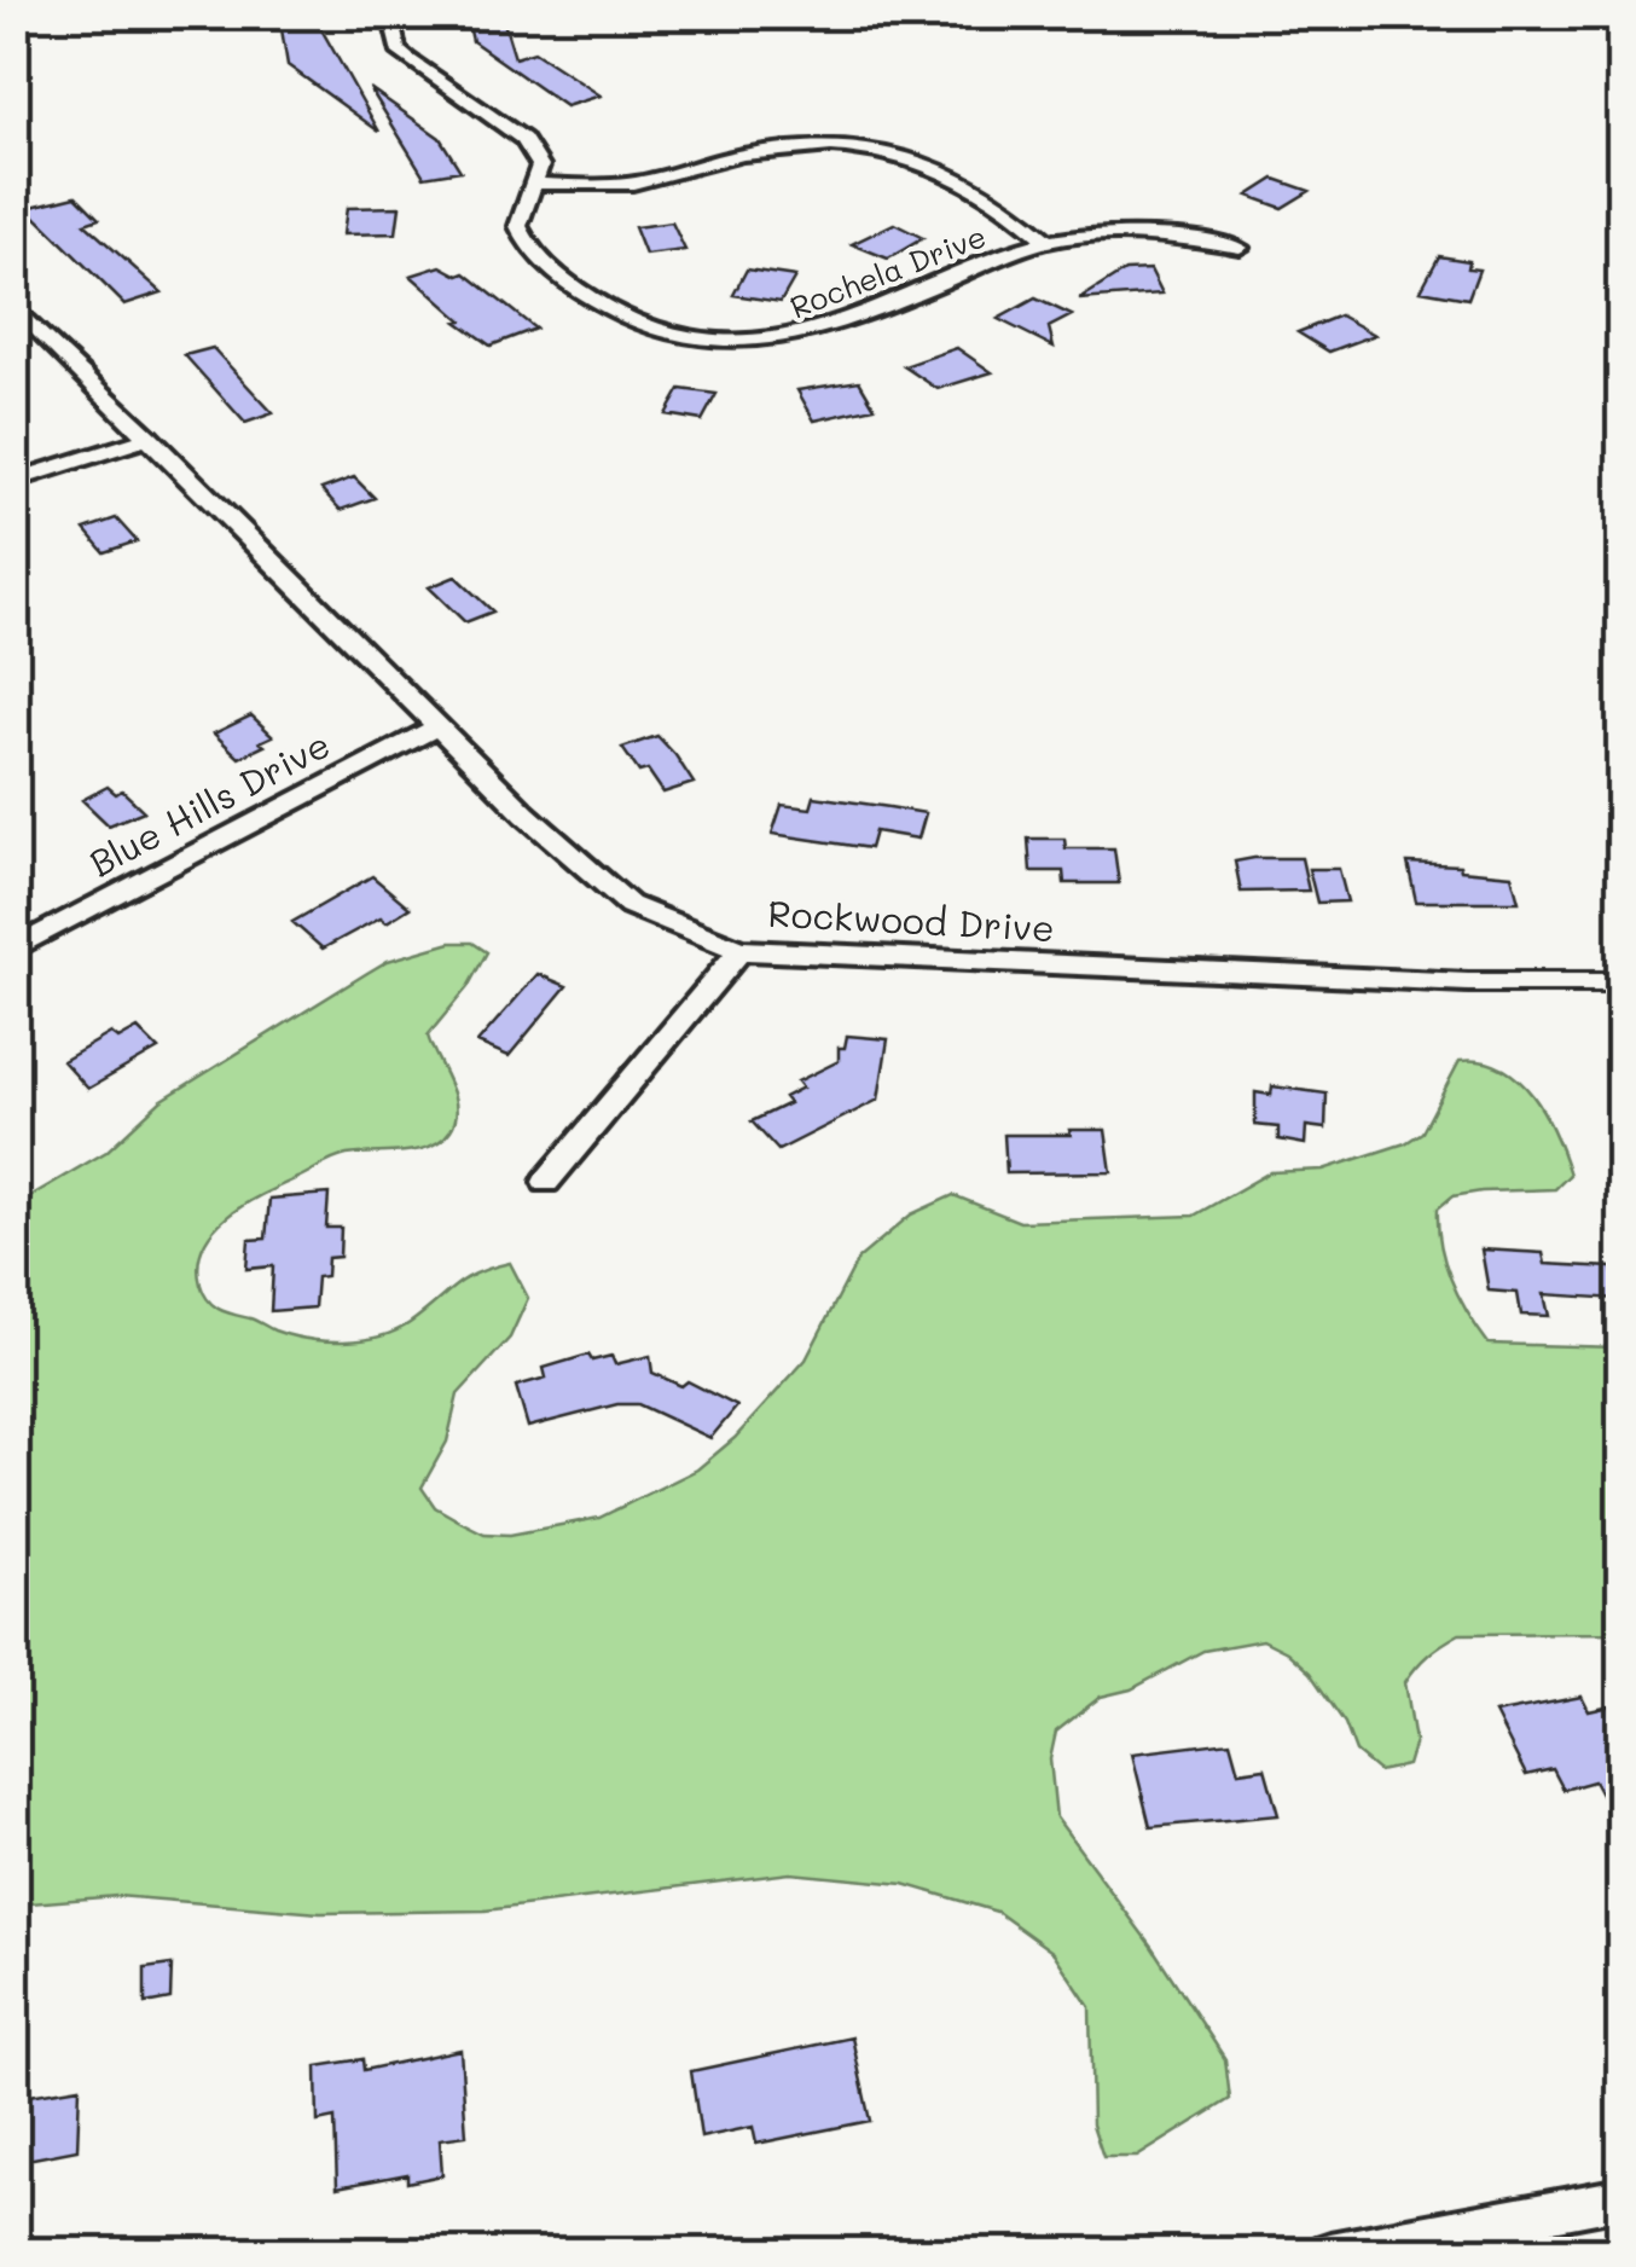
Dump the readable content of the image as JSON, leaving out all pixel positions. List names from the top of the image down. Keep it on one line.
{"streets":{"street":["Rochela Drive","Blue Hills Drive","Rockwood Drive"]},"crossings":[["Blue Hills Drive","Rockwood Drive"]]}
